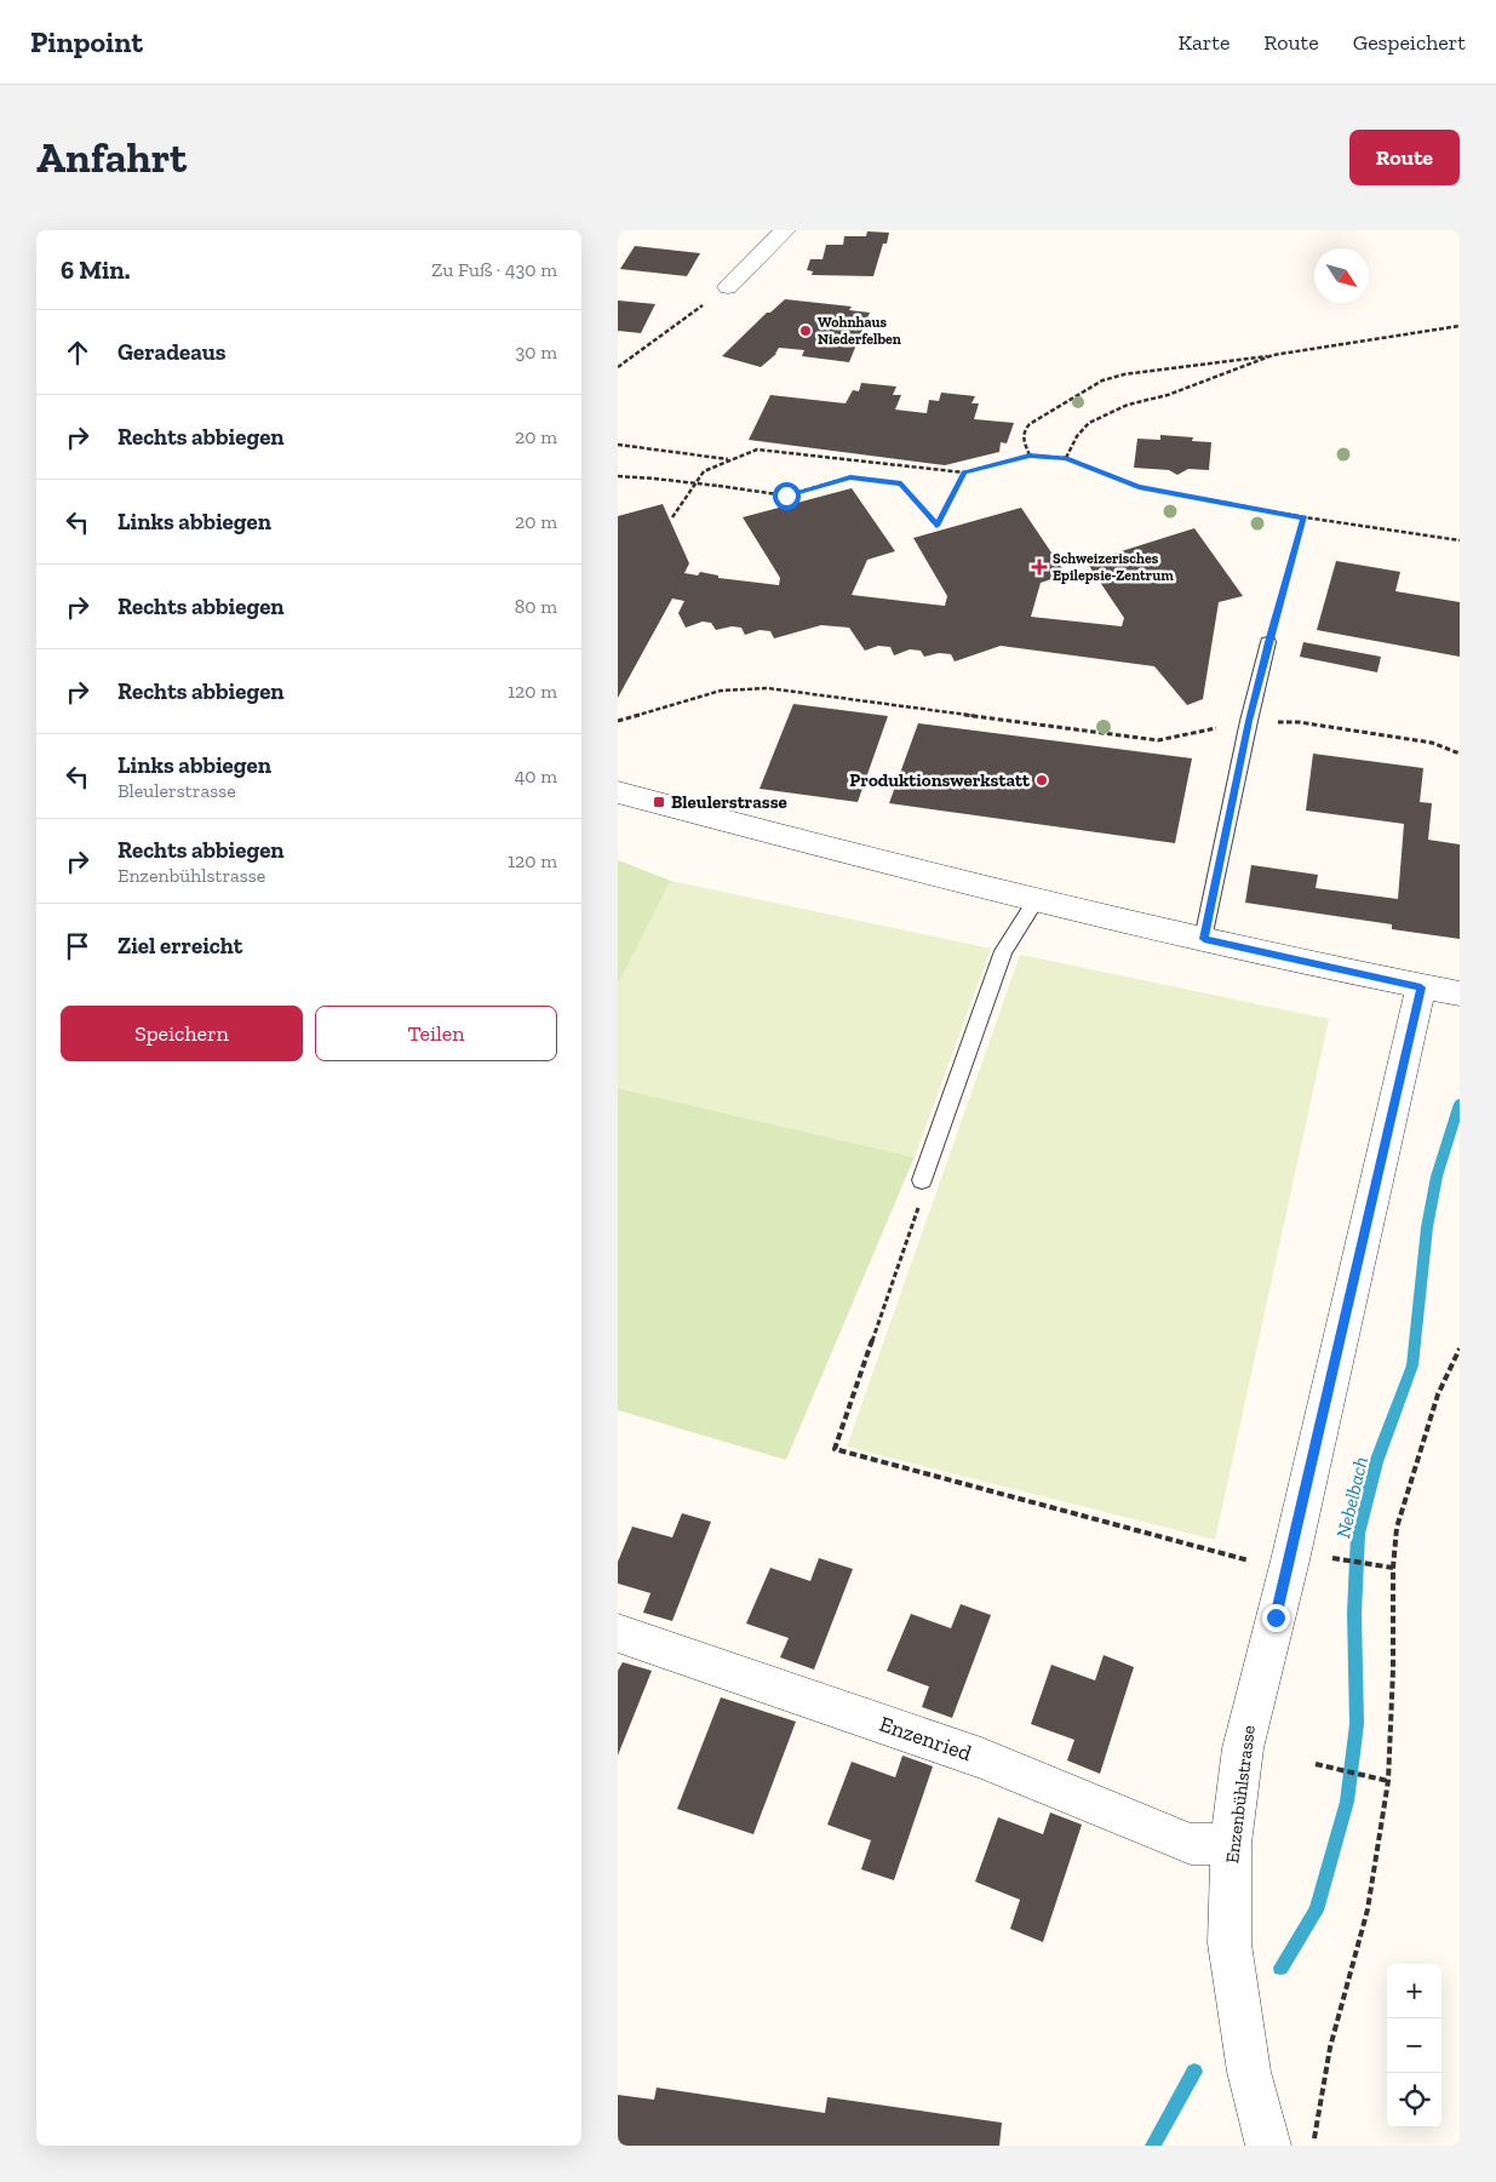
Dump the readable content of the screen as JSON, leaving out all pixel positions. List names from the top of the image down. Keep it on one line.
{"streets":{"street":["Enzenried","Enzenbühlstrasse"]},"crossings":[["Enzenried","Enzenbühlstrasse"]],"water":["Nebelbach"],"places":{"other":["Wohnhaus Niederfelben","Produktionswerkstatt"],"health":["Schweizerisches Epilepsie-Zentrum"],"transit":["Bleulerstrasse"]},"north":"bottom right","page":{"header":"Pinpoint","nav":["Karte","Route","Gespeichert"],"buttons":["Route",["Speichern","Teilen"]],"title":"Anfahrt","heading":["6 Min.","Zu Fuß · 430 m"],"list":[["Geradeaus","30 m"],["Rechts abbiegen","20 m"],["Links abbiegen","20 m"],["Rechts abbiegen","80 m"],["Rechts abbiegen","120 m"],["Links abbiegen","Bleulerstrasse","40 m"],["Rechts abbiegen","Enzenbühlstrasse","120 m"],"Ziel erreicht"],"map_buttons":["+","−"]}}
